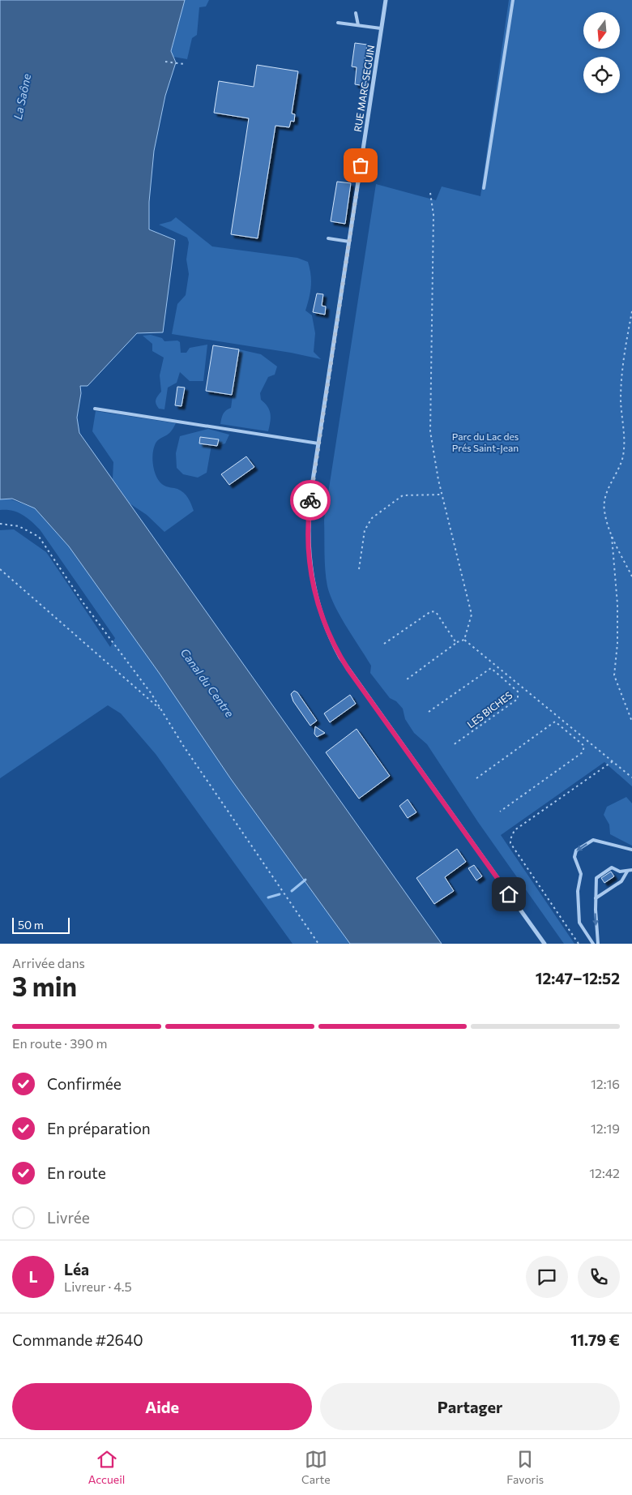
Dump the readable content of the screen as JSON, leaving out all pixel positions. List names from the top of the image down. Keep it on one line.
{"streets":{"street":["RUE MARC SEGUIN"],"path":["LES BICHES"]},"water":["La Saône","Canal du Centre"],"parks":["Parc du Lac des Prés Saint-Jean"],"scale_bar":"50 m","north":"bottom","page":{"scale":"50 m","heading":["3 min","Arrivée dans","12:47–12:52"],"panel":["Léa","Livreur · 4.5","Commande #2640","11.79 €"],"bar":"En route · 390 m","list":[["Confirmée","12:16"],["En préparation","12:19"],["En route","12:42"],"Livrée"],"round":"L","buttons":["Aide","Partager"],"tabs":["Accueil","Carte","Favoris"]}}
